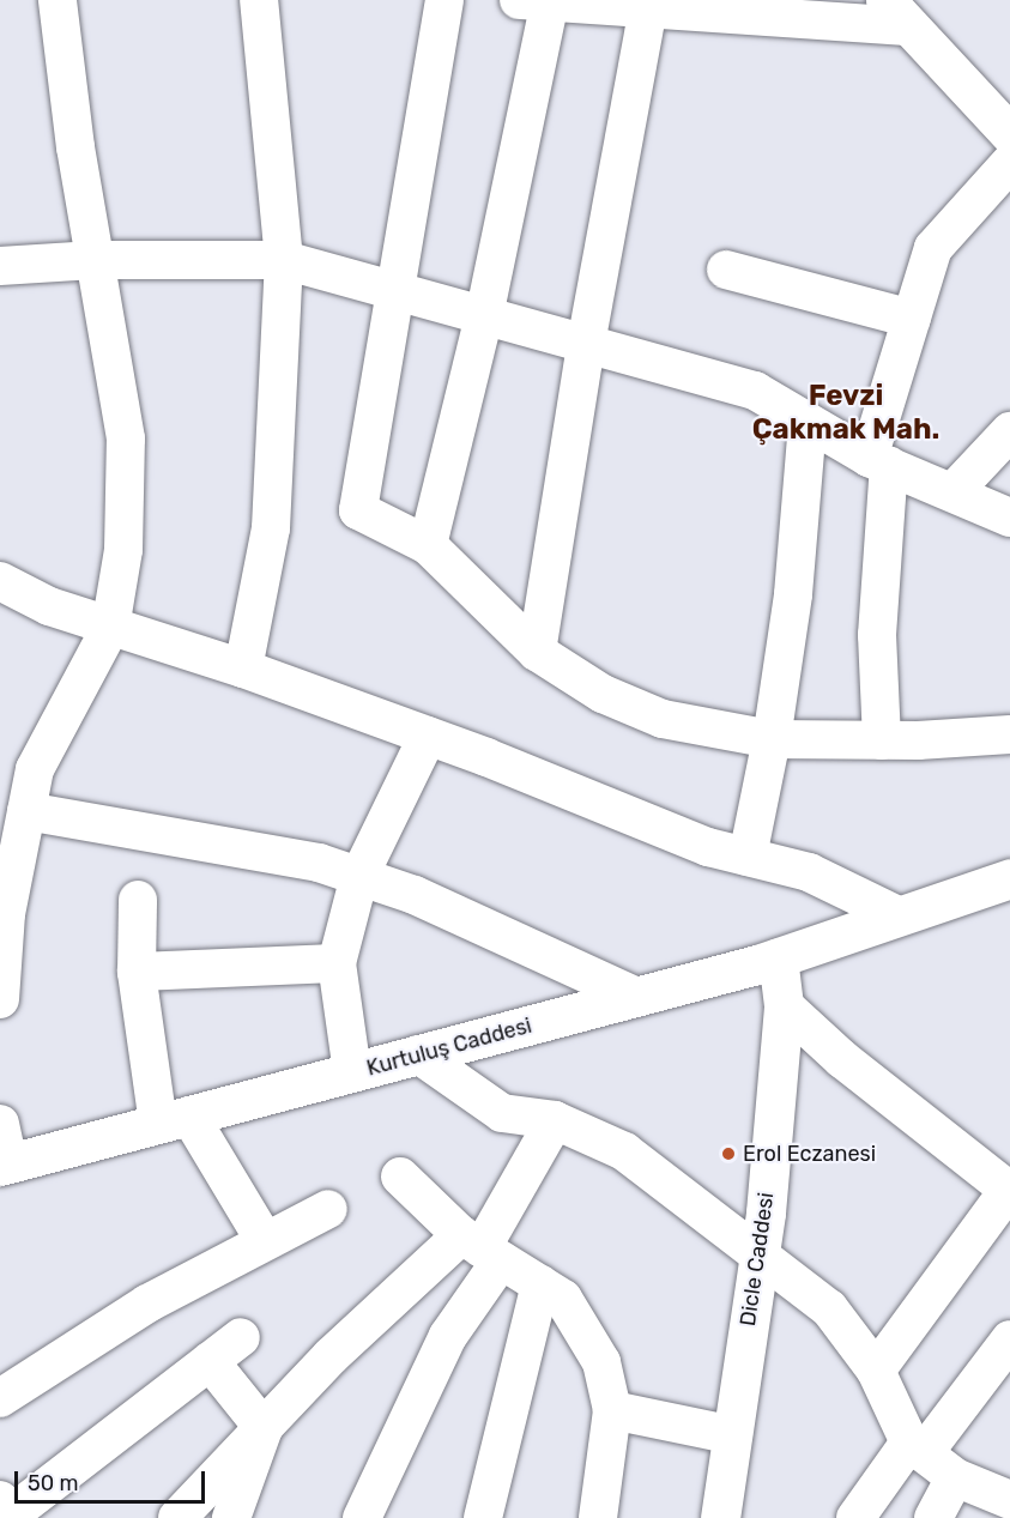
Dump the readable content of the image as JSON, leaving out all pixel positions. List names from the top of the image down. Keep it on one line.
{"streets":{"main road":["Kurtuluş Caddesi","Dicle Caddesi"]},"crossings":[["Kurtuluş Caddesi","Dicle Caddesi"]],"districts":["Fevzi Çakmak Mah."],"places":["Erol Eczanesi"],"scale_bar":"50 m"}
